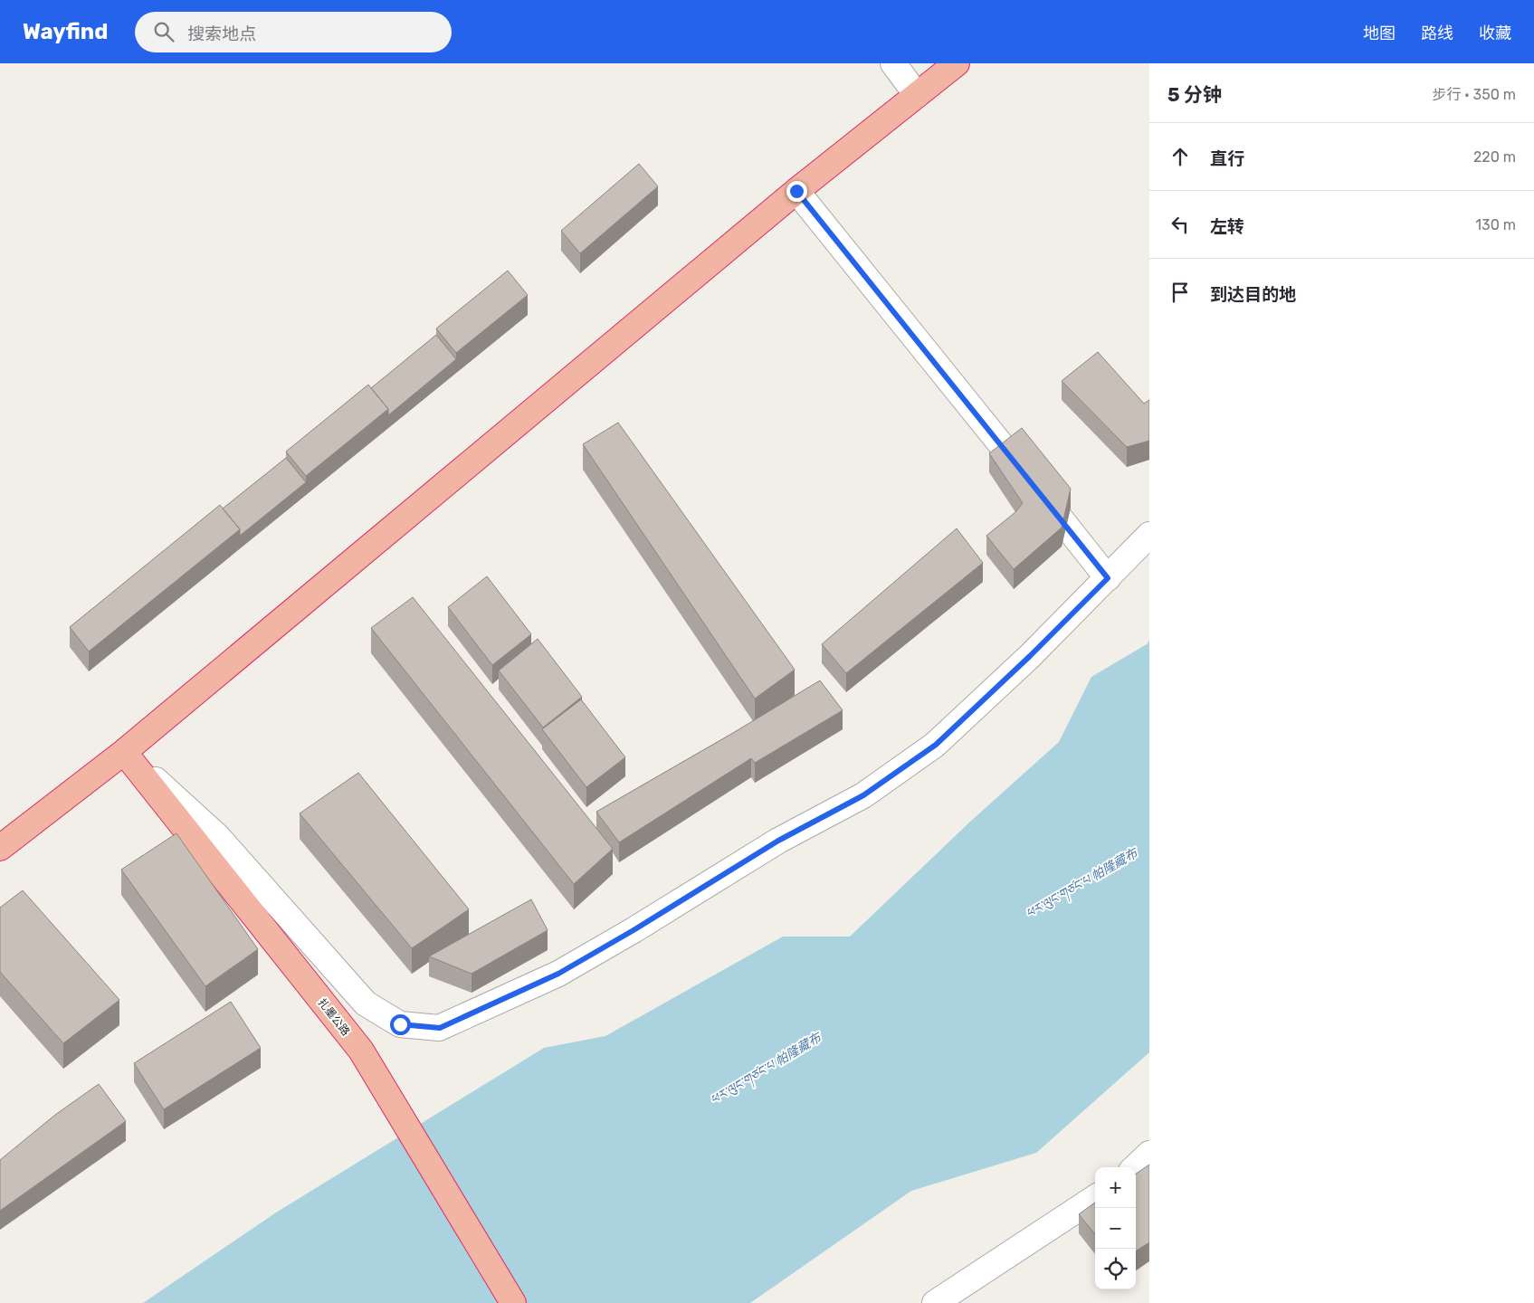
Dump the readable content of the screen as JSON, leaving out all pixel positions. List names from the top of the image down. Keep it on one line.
{"streets":{"highway":["扎墨公路"]},"water":["ཕར་ལུང་གཙང་པ 帕隆藏布"],"page":{"header":"Wayfind","search":"搜索地点","nav":["地图","路线","收藏"],"heading":["5 分钟","步行 · 350 m"],"list":[["直行","220 m"],["左转","130 m"],"到达目的地"],"map_buttons":["+","−"]}}
